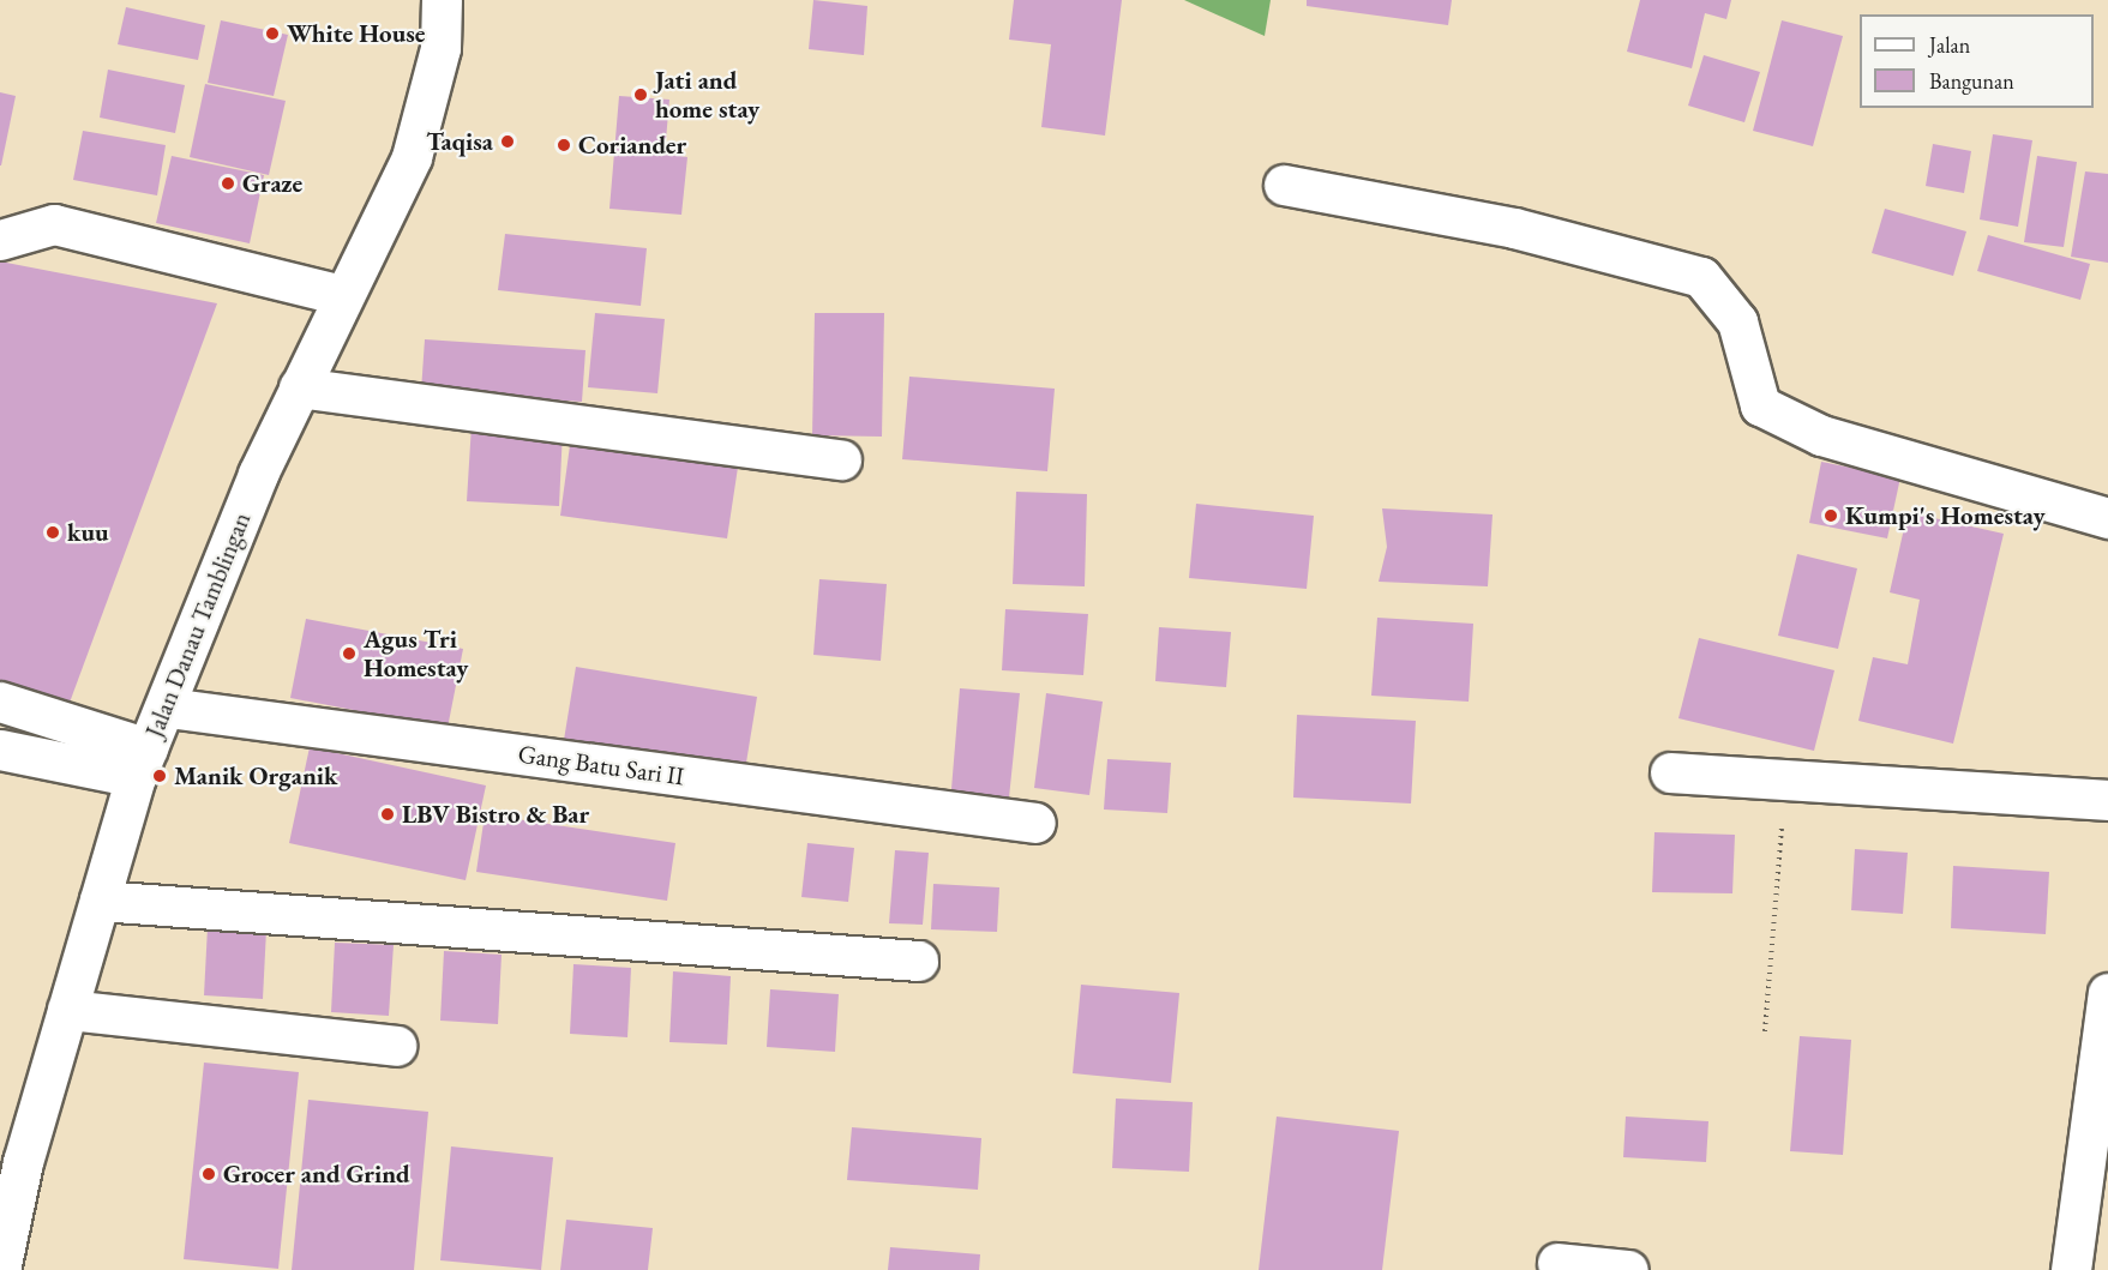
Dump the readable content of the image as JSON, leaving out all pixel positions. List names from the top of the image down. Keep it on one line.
{"streets":{"street":["Jalan Danau Tamblingan","Gang Batu Sari II"]},"crossings":[["Jalan Danau Tamblingan","Gang Batu Sari II"]],"places":["White House","Jati and home stay","Taqisa","Coriander","Graze","Kumpi's Homestay","kuu","Agus Tri Homestay","Manik Organik","LBV Bistro & Bar","Grocer and Grind"],"legend":["Jalan","Bangunan"]}
